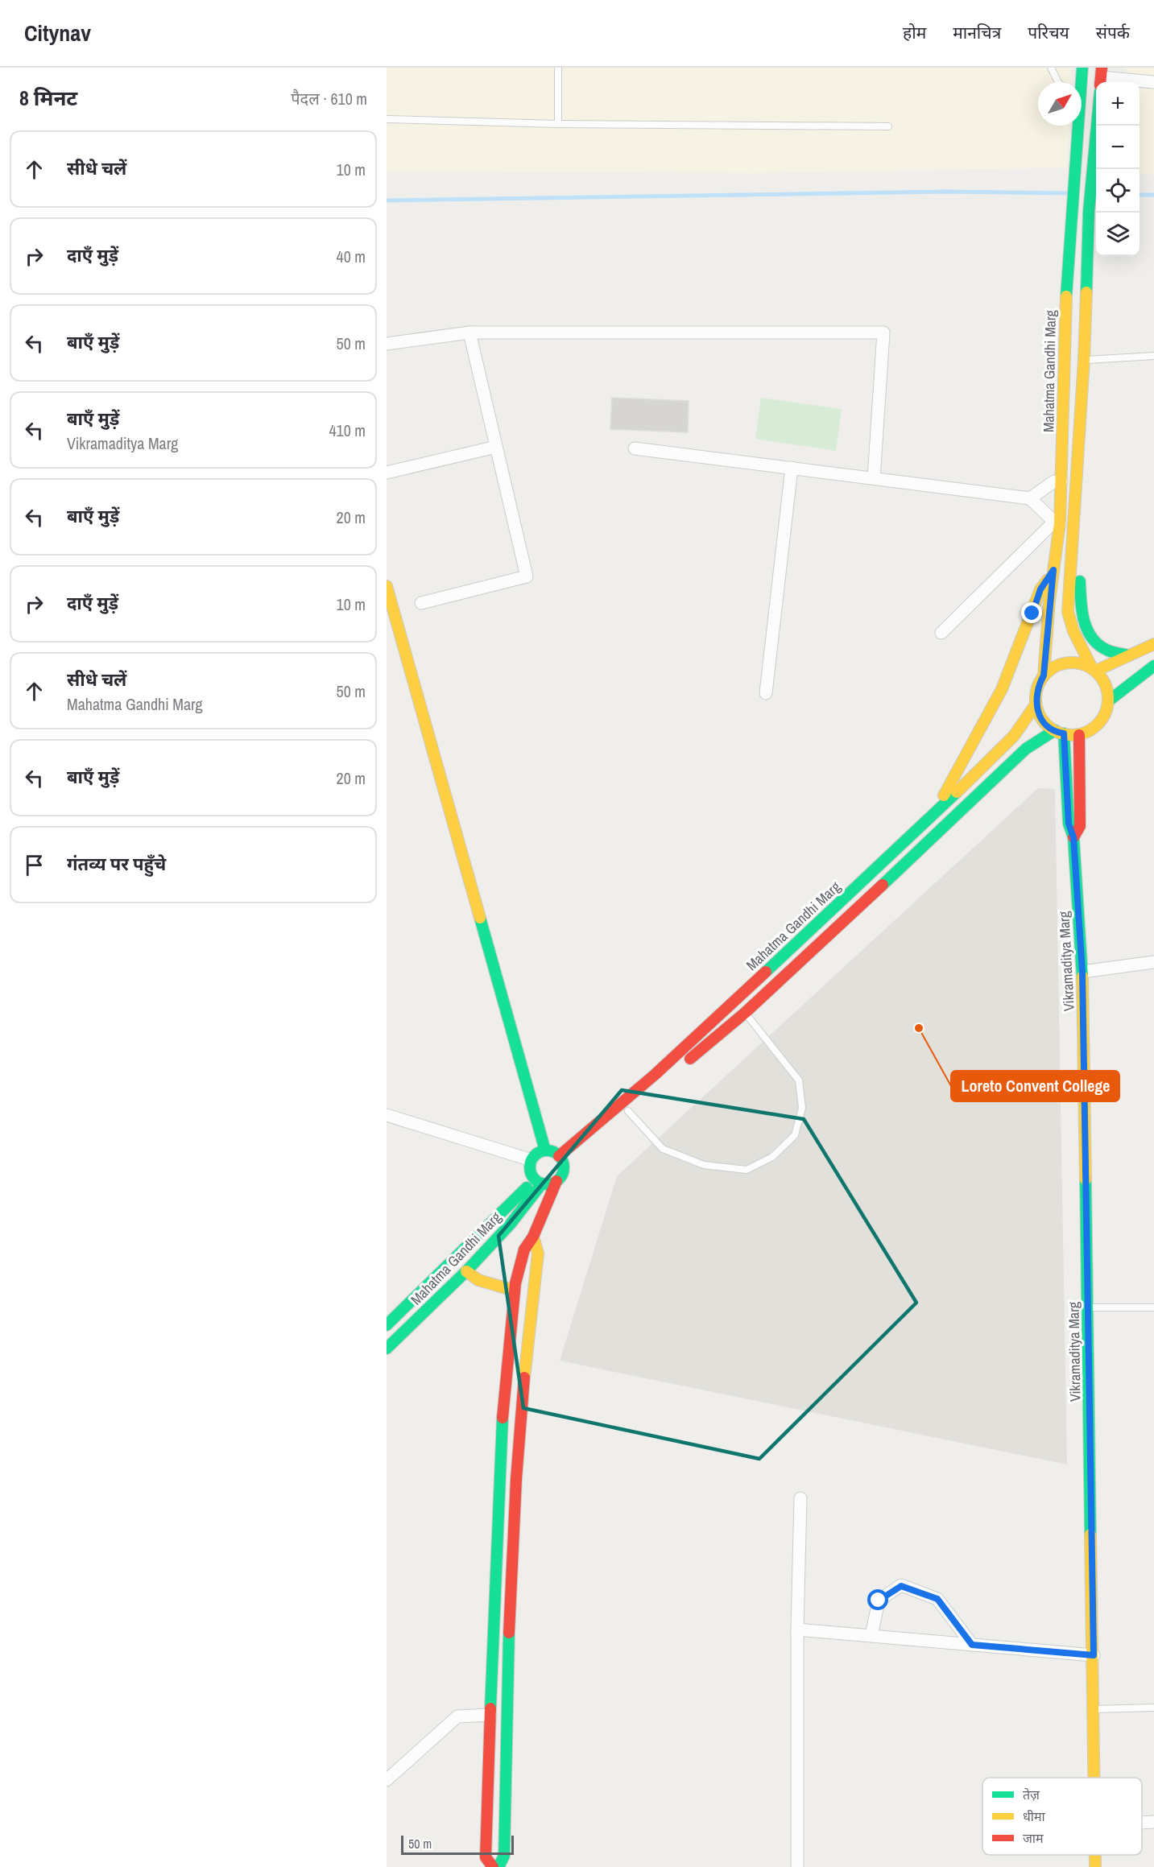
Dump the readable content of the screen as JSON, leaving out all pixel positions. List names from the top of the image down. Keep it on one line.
{"streets":{"main road":["Mahatma Gandhi Marg","Vikramaditya Marg"]},"crossings":[["Mahatma Gandhi Marg","Vikramaditya Marg"]],"places":["Loreto Convent College"],"legend":["तेज़","धीमा","जाम"],"scale_bar":"50 m","north":"top right","page":{"header":"Citynav","nav":["होम","मानचित्र","परिचय","संपर्क"],"heading":["8 मिनट","पैदल · 610 m"],"map_buttons":["+","−"],"list":[["सीधे चलें","10 m"],["दाएँ मुड़ें","40 m"],["बाएँ मुड़ें","50 m"],["बाएँ मुड़ें","Vikramaditya Marg","410 m"],["बाएँ मुड़ें","20 m"],["दाएँ मुड़ें","10 m"],["सीधे चलें","Mahatma Gandhi Marg","50 m"],["बाएँ मुड़ें","20 m"],"गंतव्य पर पहुँचे"],"scale":"50 m"}}
